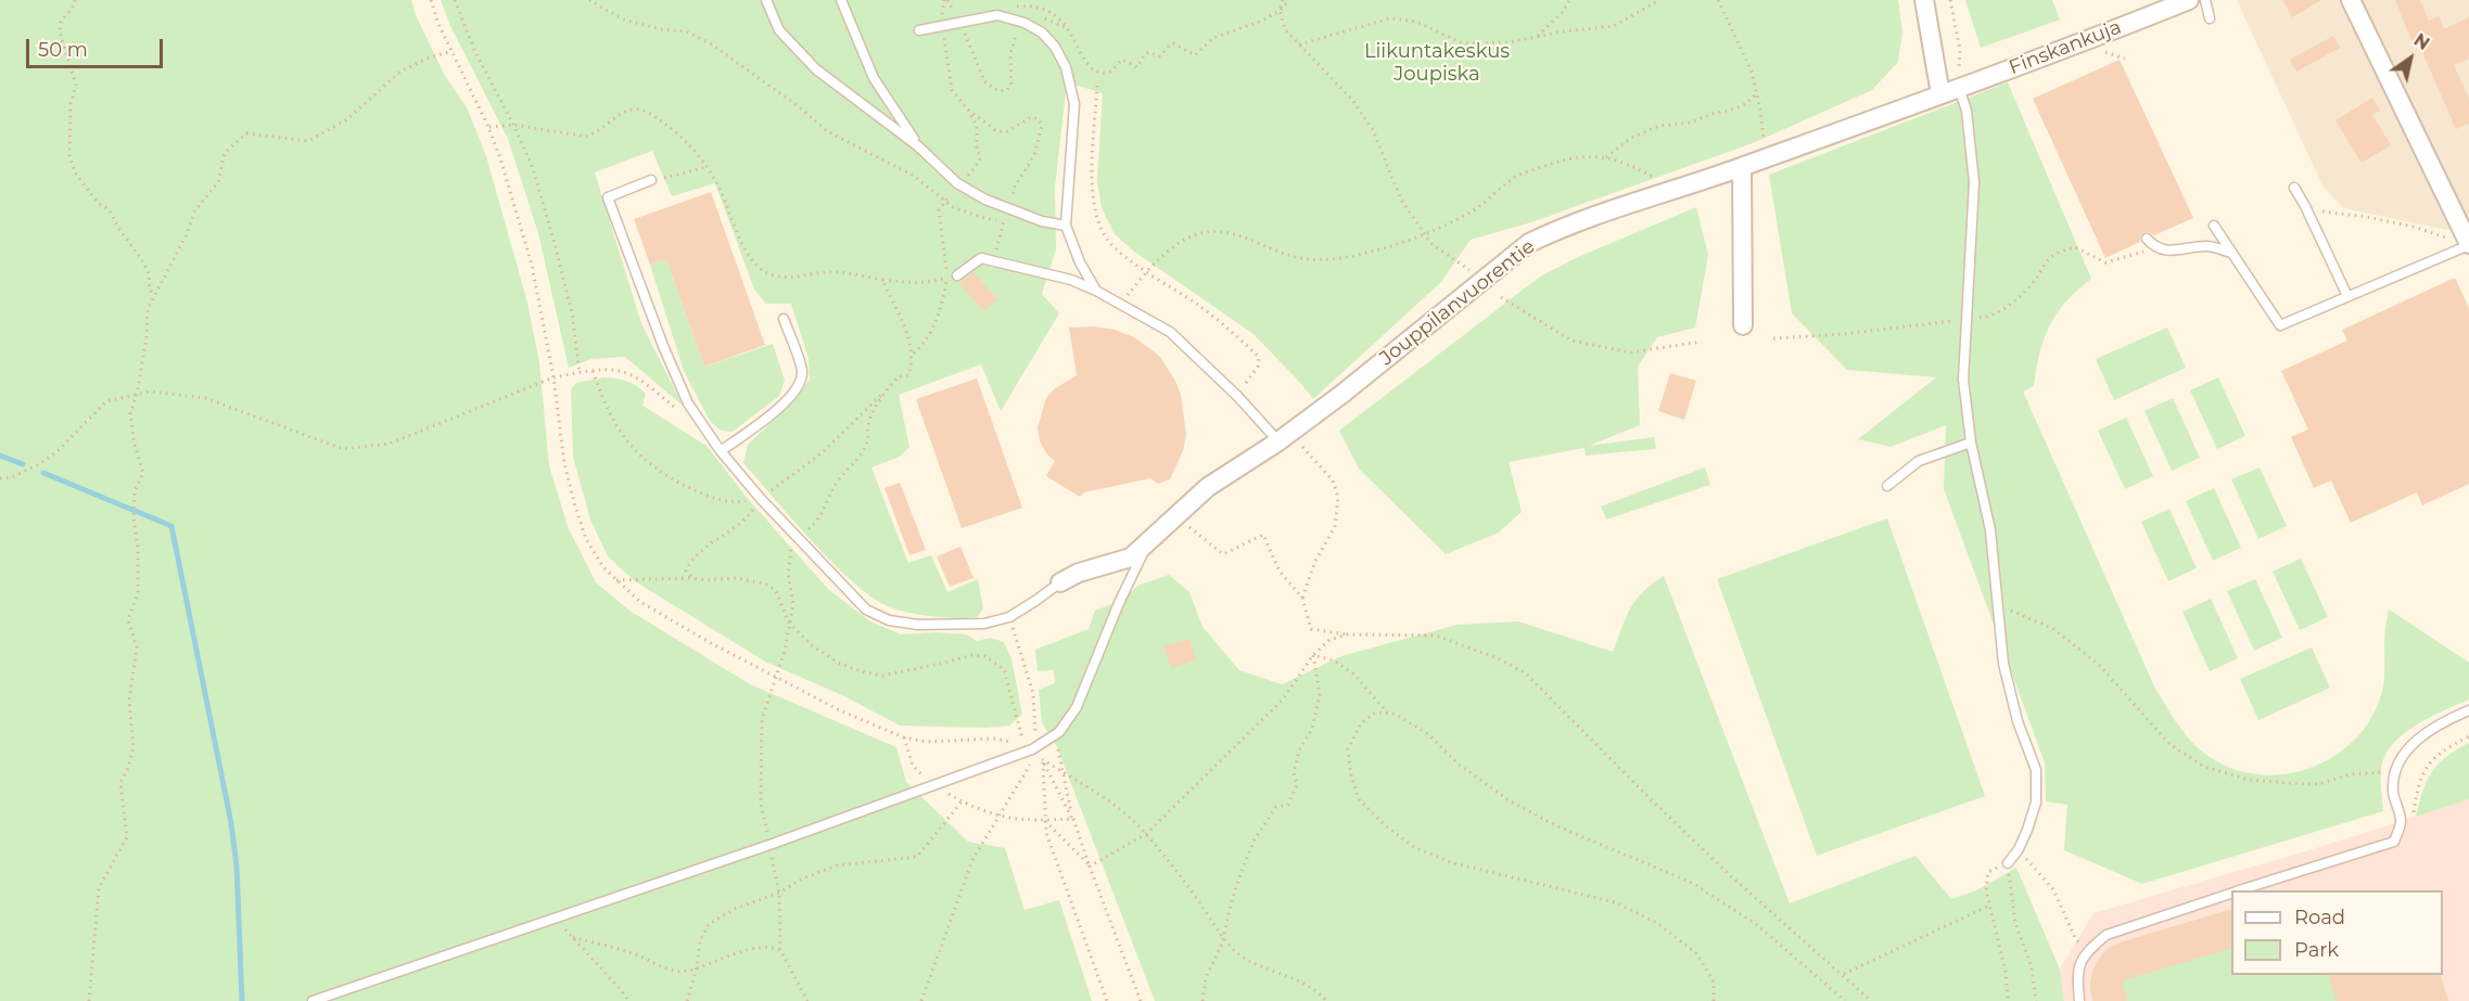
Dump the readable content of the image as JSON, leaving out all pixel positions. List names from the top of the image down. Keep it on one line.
{"streets":{"street":["Finskankuja","Jouppilanvuorentie"]},"crossings":[["Finskankuja","Jouppilanvuorentie"]],"parks":["Liikuntakeskus Joupiska"],"legend":["Road","Park"],"scale_bar":"50 m","north":"top right"}
